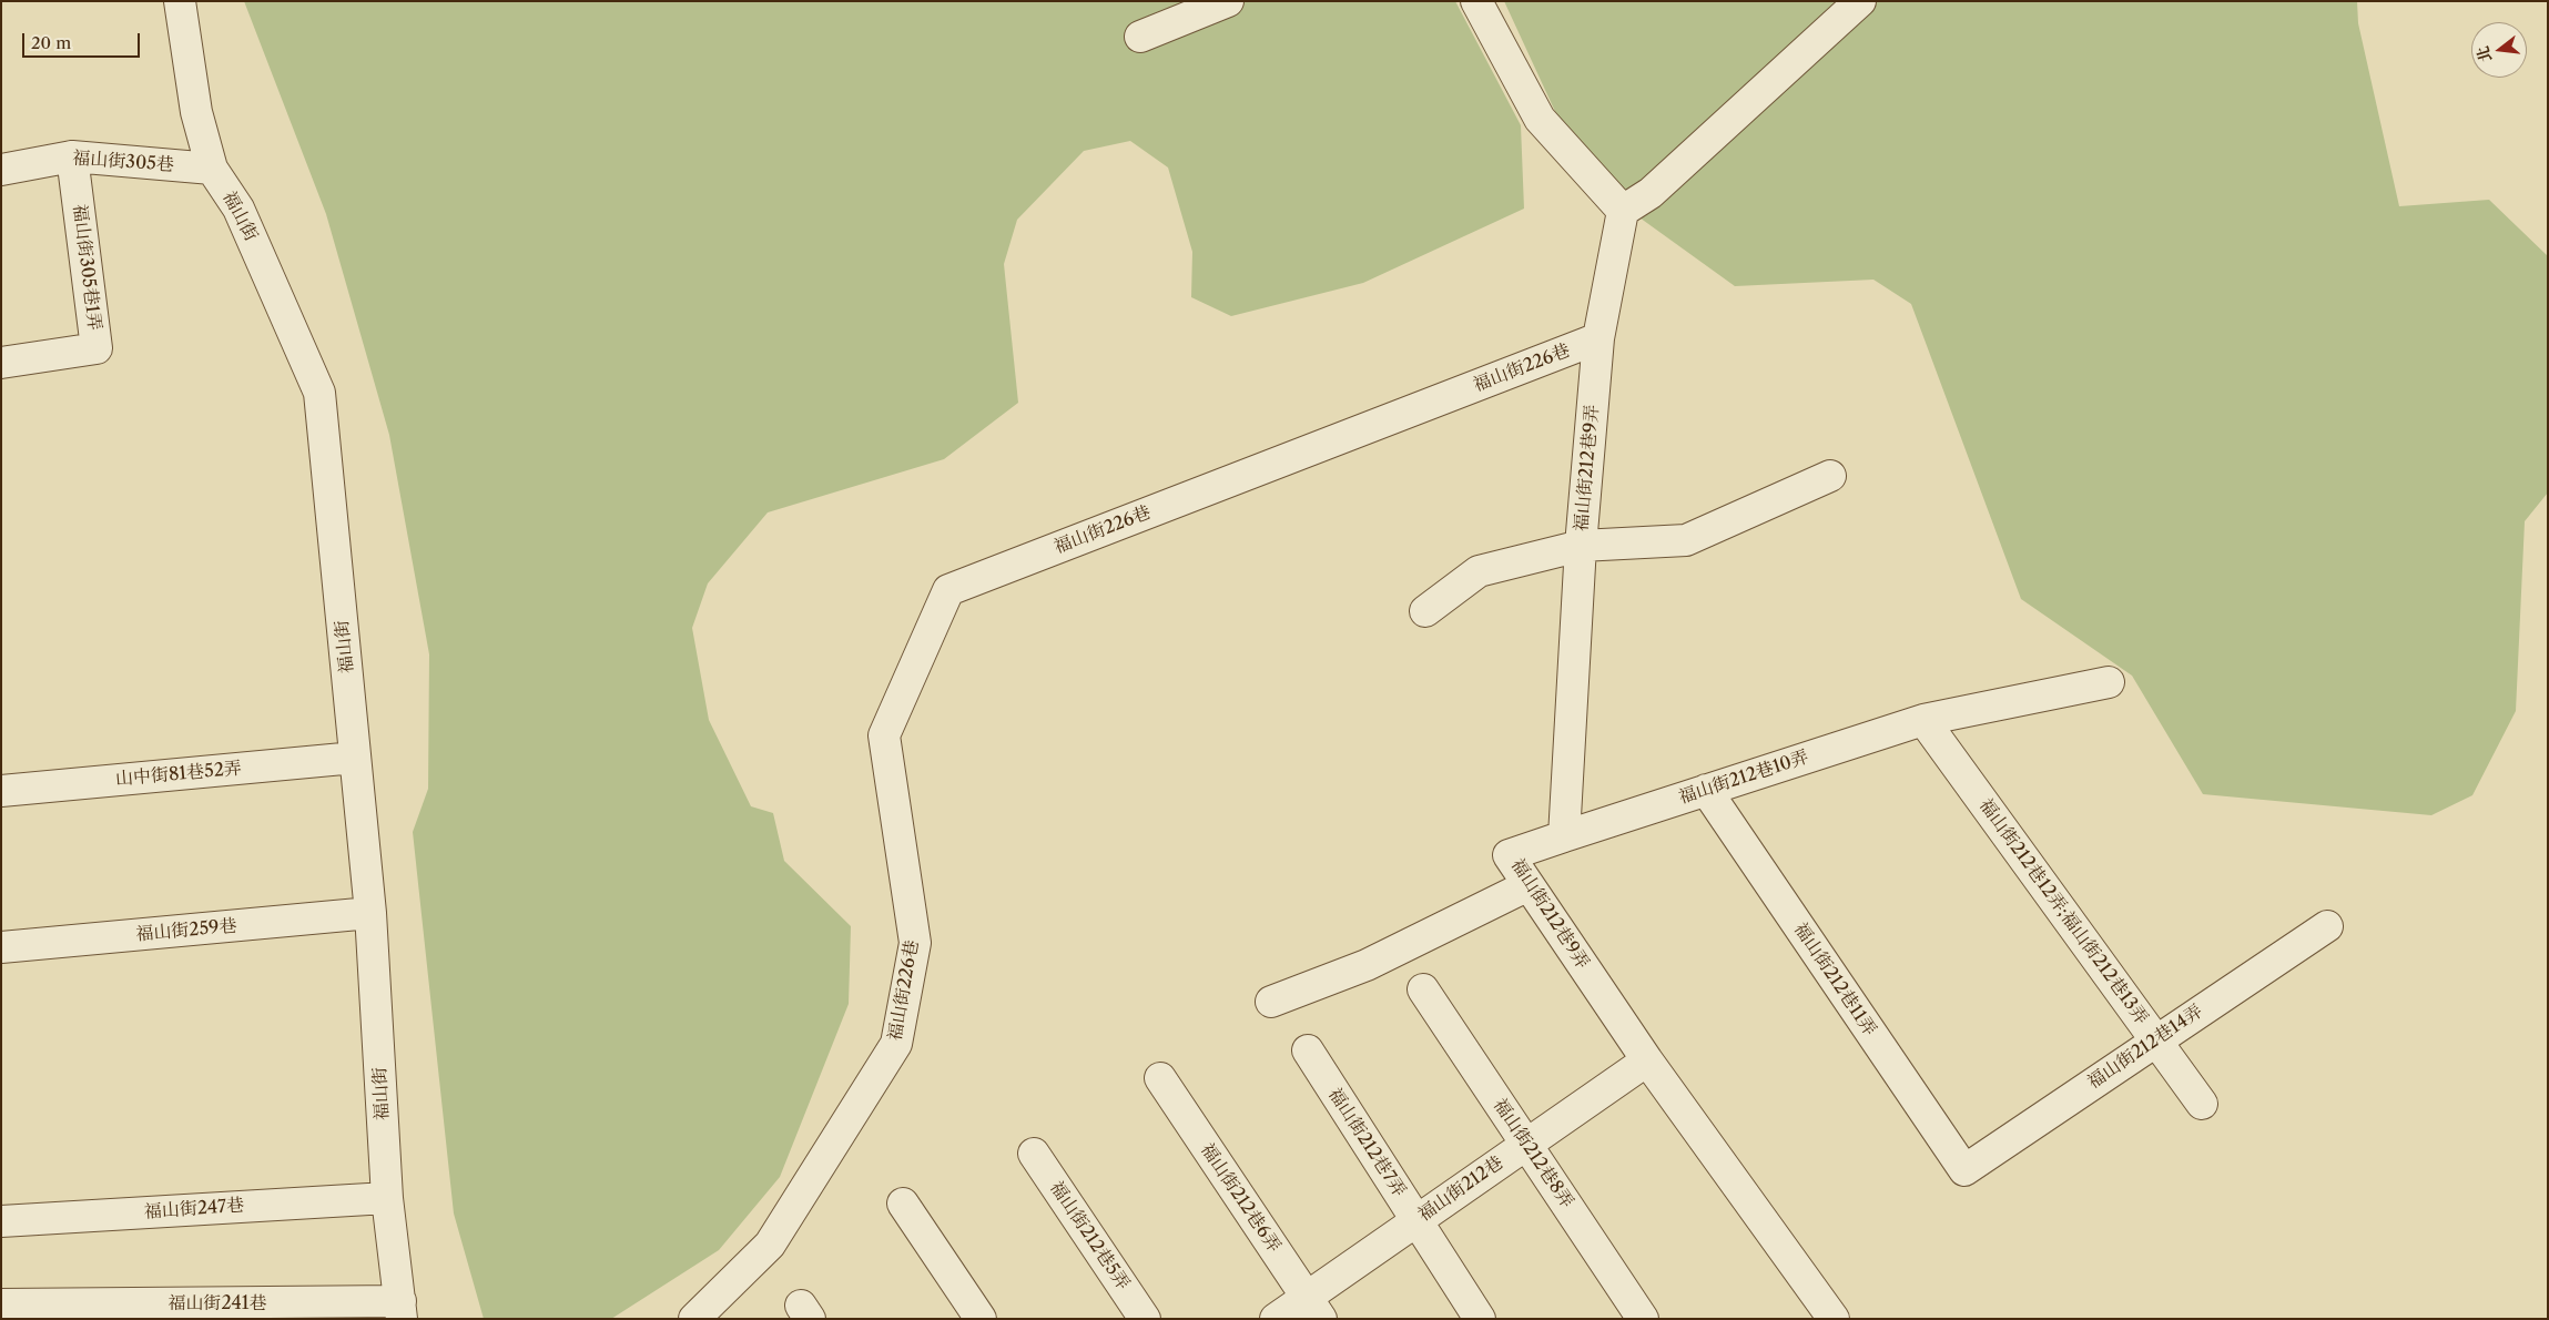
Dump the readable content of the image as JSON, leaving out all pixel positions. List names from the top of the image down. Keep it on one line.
{"streets":{"street":["福山街305巷","福山街","福山街305巷1弄","福山街226巷","福山街212巷9弄","山中街81巷52弄","福山街212巷10弄","福山街212巷12弄;福山街212巷13弄","福山街259巷","福山街212巷11弄","福山街212巷14弄","福山街212巷7弄","福山街212巷8弄","福山街212巷","福山街212巷6弄","福山街247巷","福山街212巷5弄","福山街241巷"]},"crossings":[["福山街305巷","福山街"],["福山街305巷","福山街305巷1弄"],["福山街","山中街81巷52弄"],["福山街","福山街259巷"],["福山街","福山街247巷"],["福山街","福山街241巷"],["福山街226巷","福山街212巷9弄"],["福山街212巷9弄","福山街212巷10弄"],["福山街212巷9弄","福山街212巷"],["福山街212巷10弄","福山街212巷12弄;福山街212巷13弄"],["福山街212巷10弄","福山街212巷11弄"],["福山街212巷12弄;福山街212巷13弄","福山街212巷14弄"],["福山街212巷11弄","福山街212巷14弄"],["福山街212巷7弄","福山街212巷"],["福山街212巷8弄","福山街212巷"],["福山街212巷","福山街212巷6弄"]],"scale_bar":"20 m","north":"left"}
